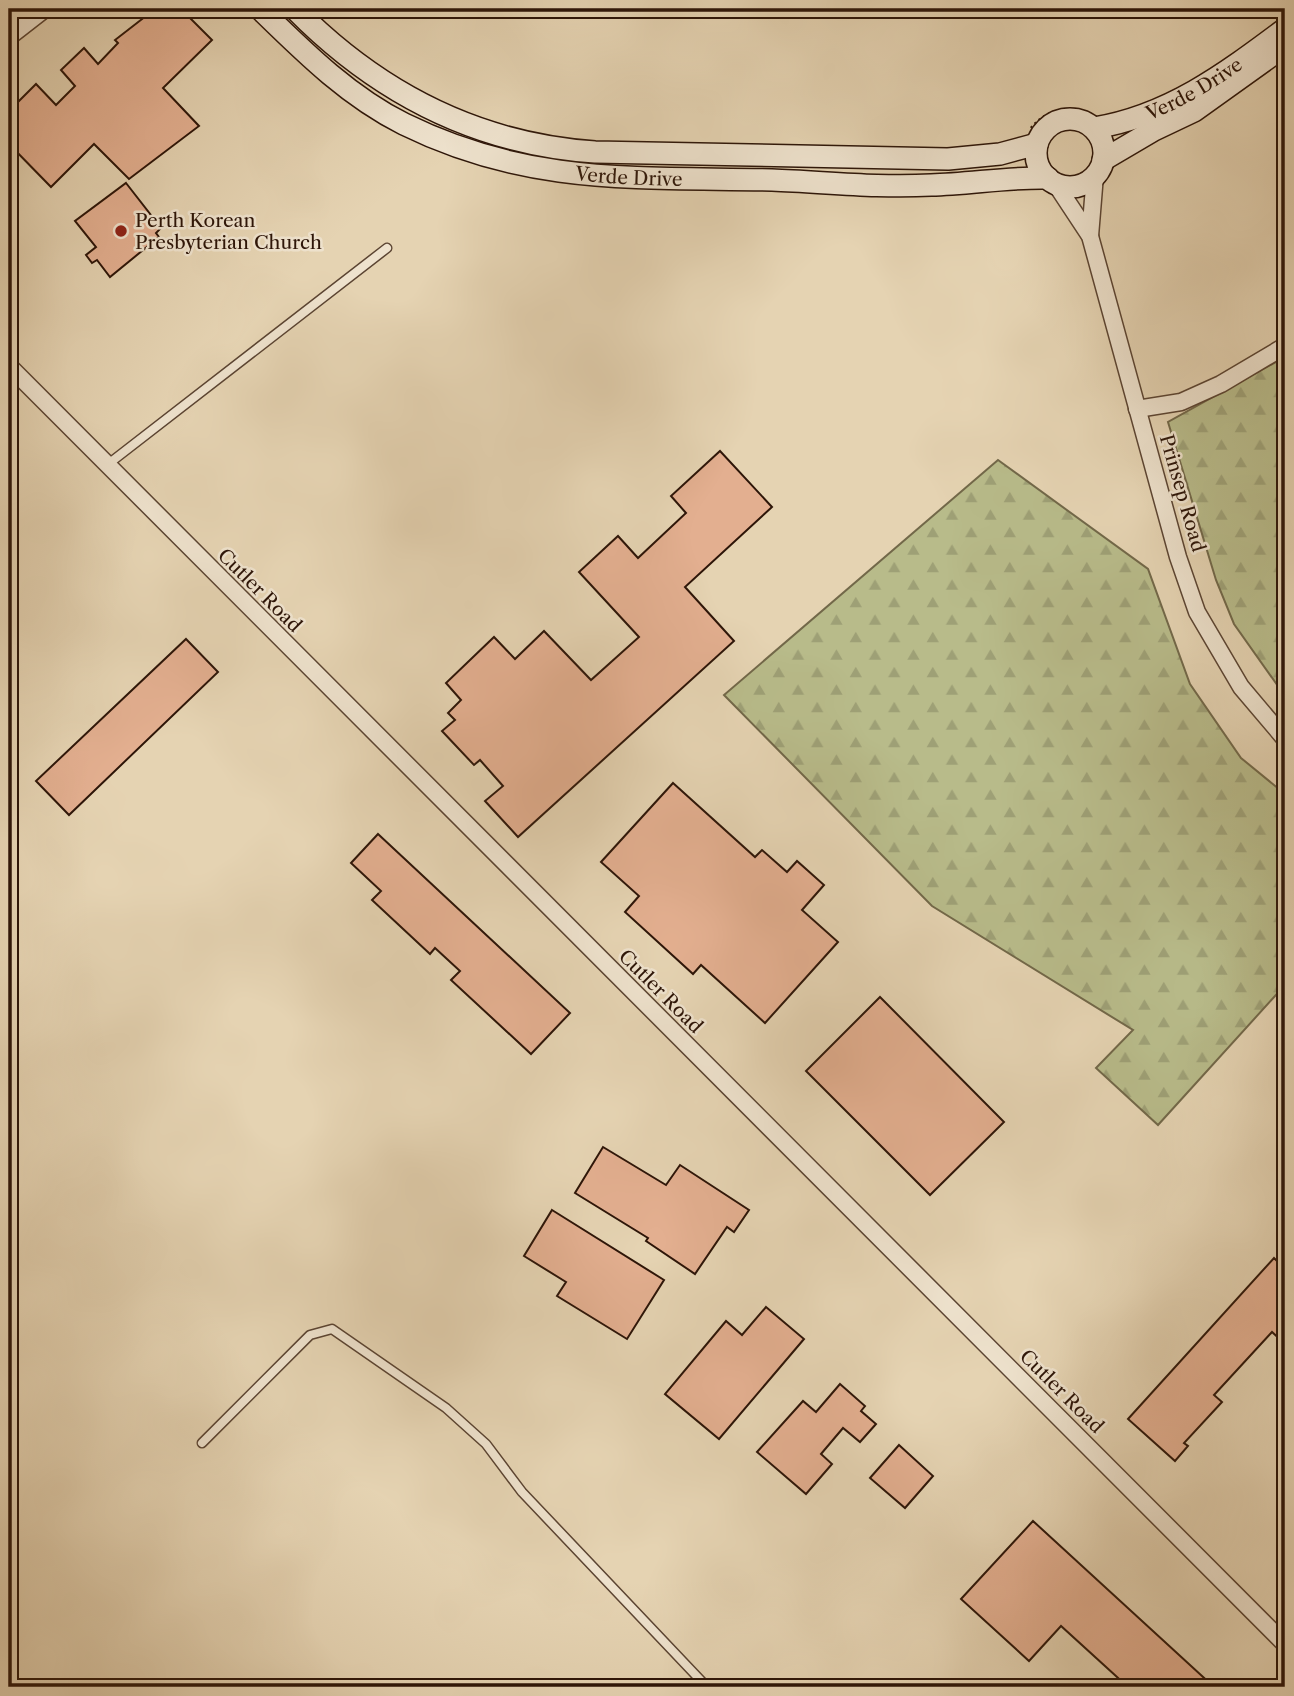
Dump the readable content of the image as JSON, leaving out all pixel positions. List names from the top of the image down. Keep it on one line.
{"streets":{"main road":["Verde Drive"],"street":["Prinsep Road","Cutler Road"]},"crossings":[["Verde Drive","Prinsep Road"]],"places":["Perth Korean Presbyterian Church"]}
